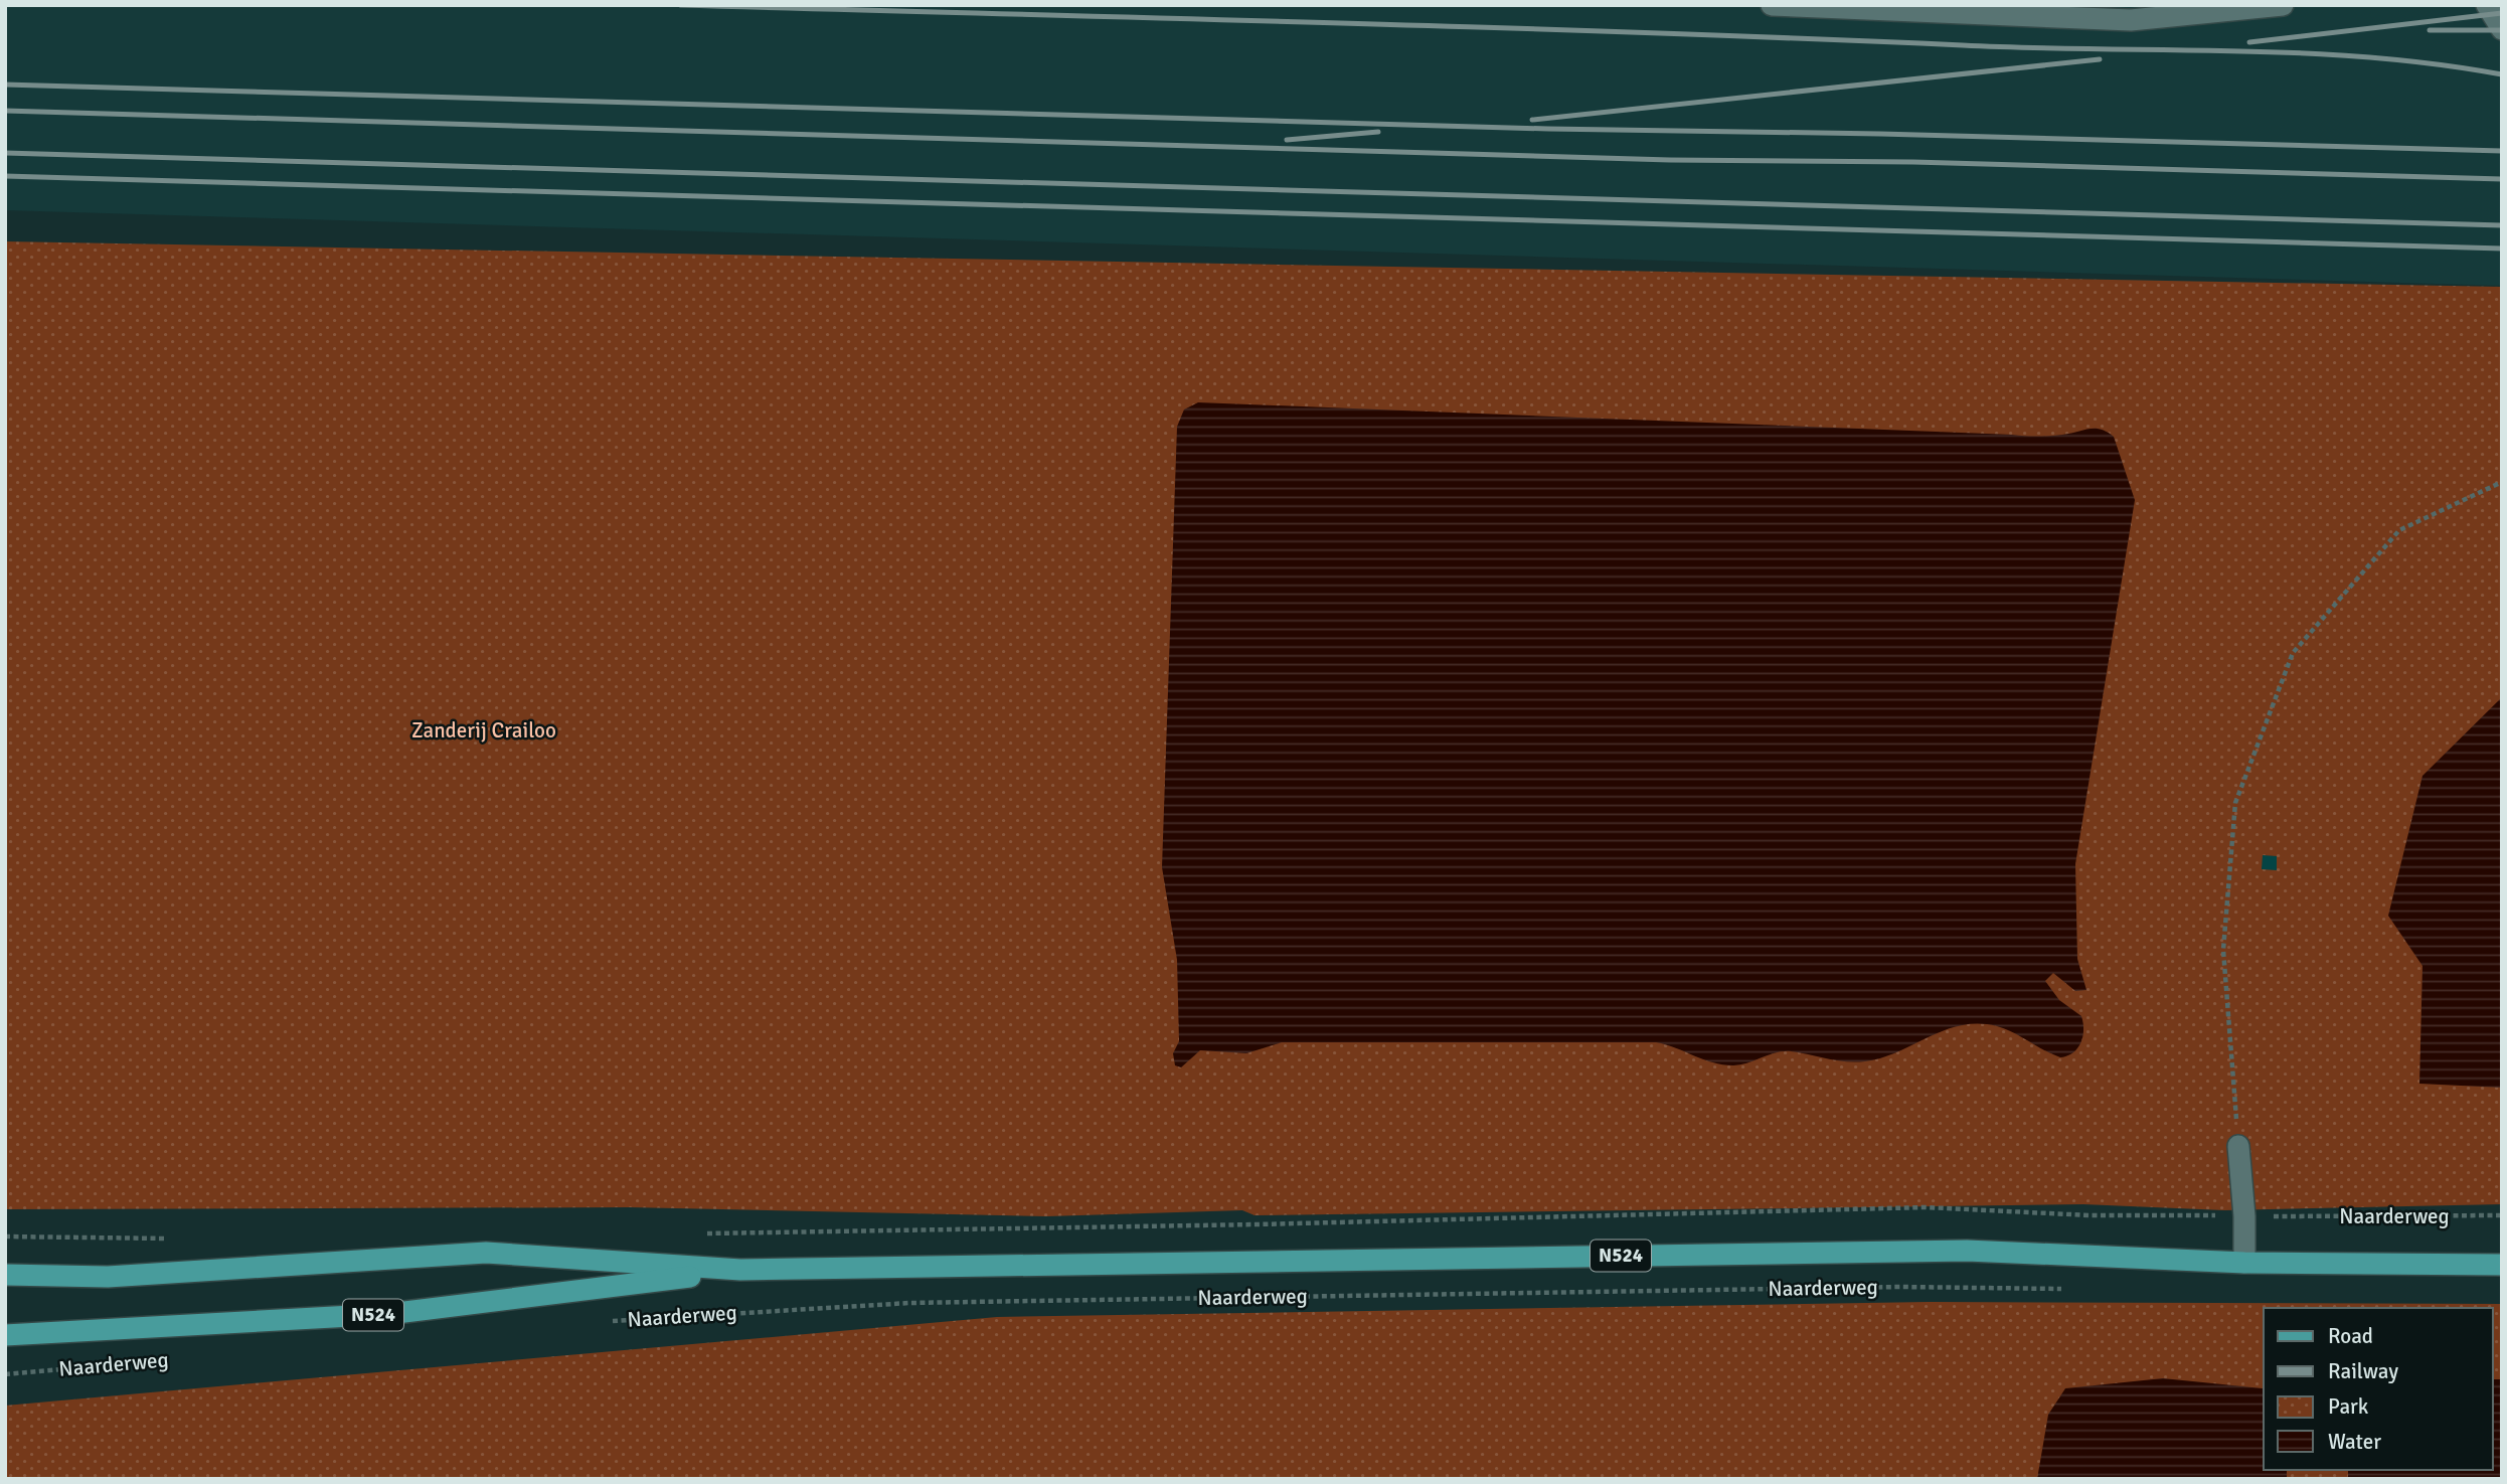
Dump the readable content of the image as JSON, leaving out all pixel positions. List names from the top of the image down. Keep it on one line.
{"streets":{"main road":["Naarderweg","N524"]},"parks":["Zanderij Crailoo"],"legend":["Road","Railway","Park","Water"]}
